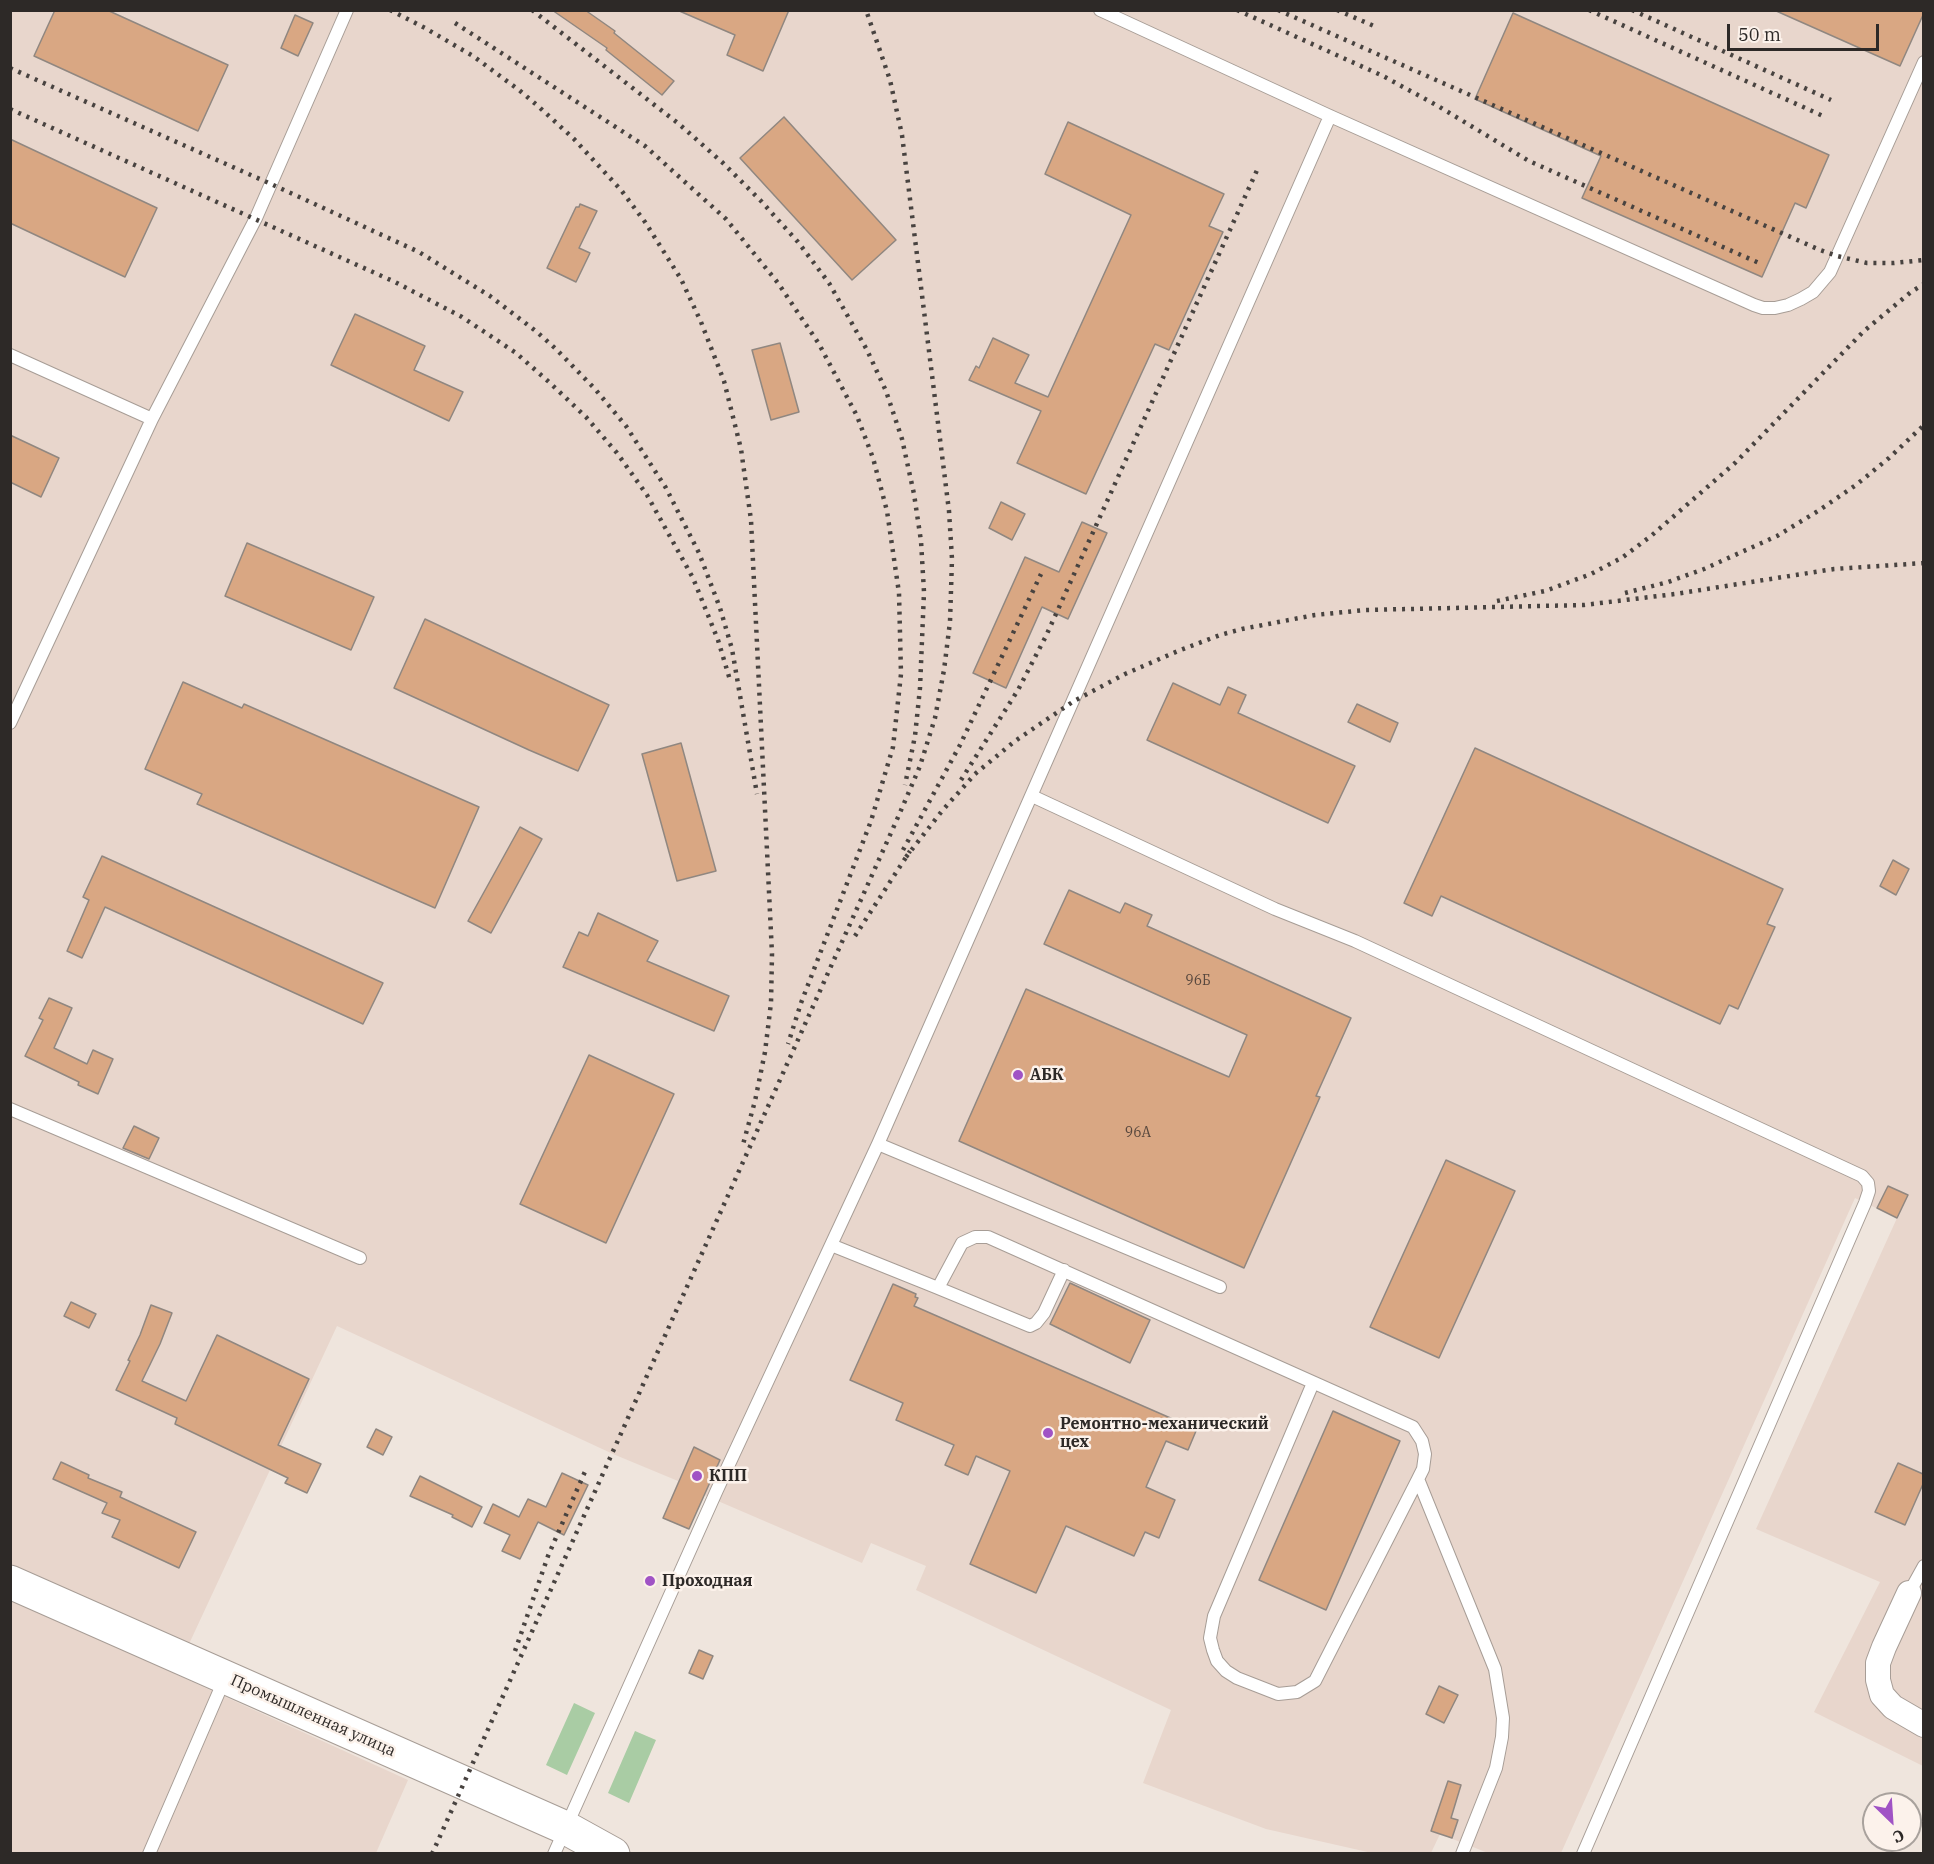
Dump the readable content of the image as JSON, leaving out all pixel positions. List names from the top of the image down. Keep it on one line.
{"streets":{"street":["Промышленная улица"]},"places":["АБК","Ремонтно-механический цех","КПП","Проходная"],"house_numbers":["96Б","96А"],"scale_bar":"50 m","north":"bottom right"}
